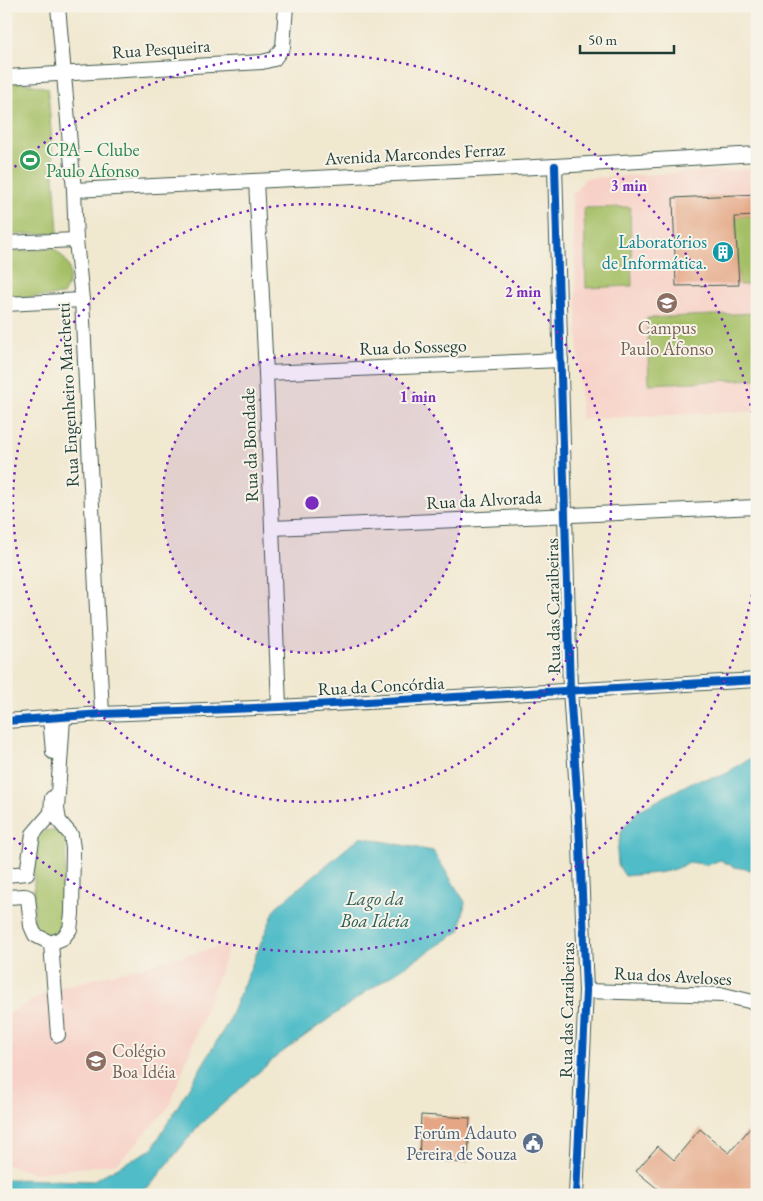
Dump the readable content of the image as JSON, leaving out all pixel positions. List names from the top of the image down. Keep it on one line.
{"streets":{"street":["Rua Pesqueira","Avenida Marcondes Ferraz","Rua do Sossego","Rua Engenheiro Marchetti","Rua da Bondade","Rua da Alvorada","Rua das Caraibeiras","Rua da Concórdia","Rua dos Aveloses"]},"crossings":[["Rua Pesqueira","Rua Engenheiro Marchetti"],["Avenida Marcondes Ferraz","Rua Engenheiro Marchetti"],["Avenida Marcondes Ferraz","Rua da Bondade"],["Avenida Marcondes Ferraz","Rua das Caraibeiras"],["Rua do Sossego","Rua da Bondade"],["Rua do Sossego","Rua das Caraibeiras"],["Rua Engenheiro Marchetti","Rua da Concórdia"],["Rua da Bondade","Rua da Alvorada"],["Rua da Bondade","Rua da Concórdia"],["Rua da Alvorada","Rua das Caraibeiras"],["Rua das Caraibeiras","Rua da Concórdia"],["Rua das Caraibeiras","Rua dos Aveloses"]],"water":["Lago da Boa Ideia"],"places":{"sports":["CPA – Clube Paulo Afonso"],"building":["Laboratórios de Informática."],"school or university":["Campus Paulo Afonso","Colégio Boa Idéia"],"public building":["Forúm Adauto Pereira de Souza"]},"scale_bar":"50 m","rings":["3 min","2 min","1 min"]}
